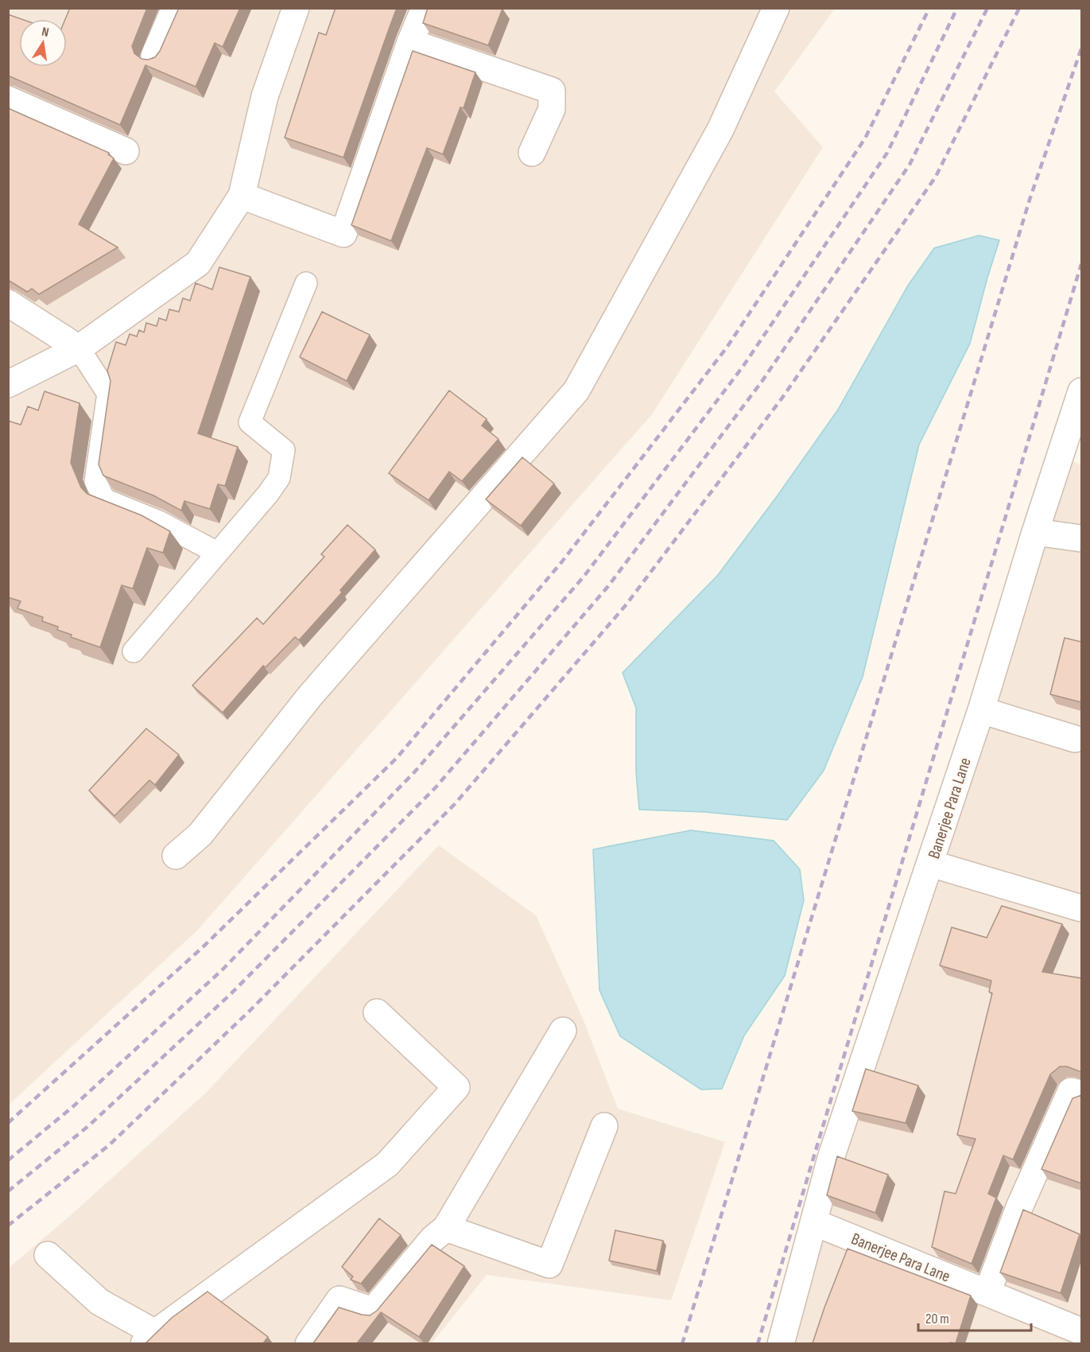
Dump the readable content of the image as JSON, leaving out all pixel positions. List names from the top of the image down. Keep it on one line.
{"streets":{"street":["Banerjee Para Lane"]},"scale_bar":"20 m","north":"top"}
